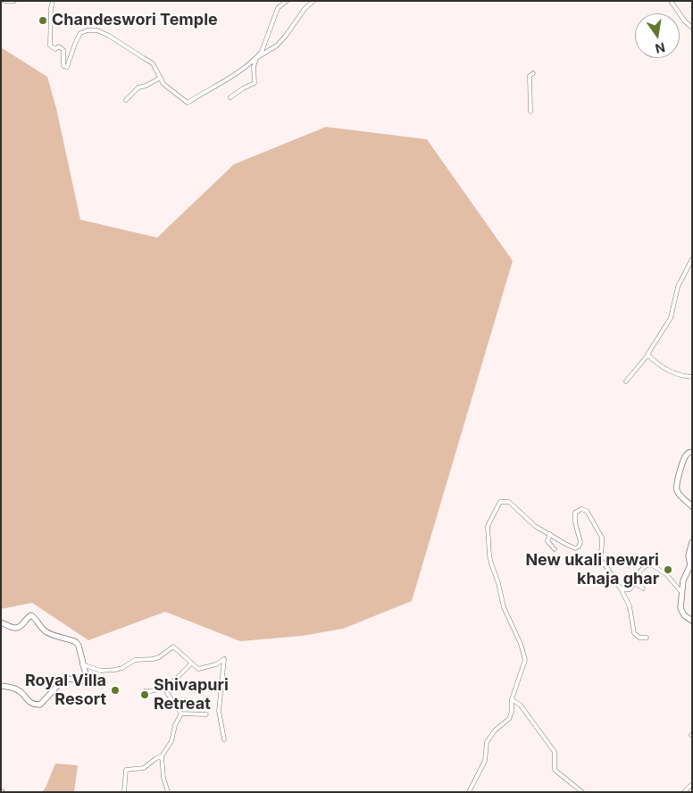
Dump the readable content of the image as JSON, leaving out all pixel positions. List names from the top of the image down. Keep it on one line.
{"places":["Chandeswori Temple","New ukali newari khaja ghar","Royal Villa Resort","Shivapuri Retreat"],"north":"bottom"}
